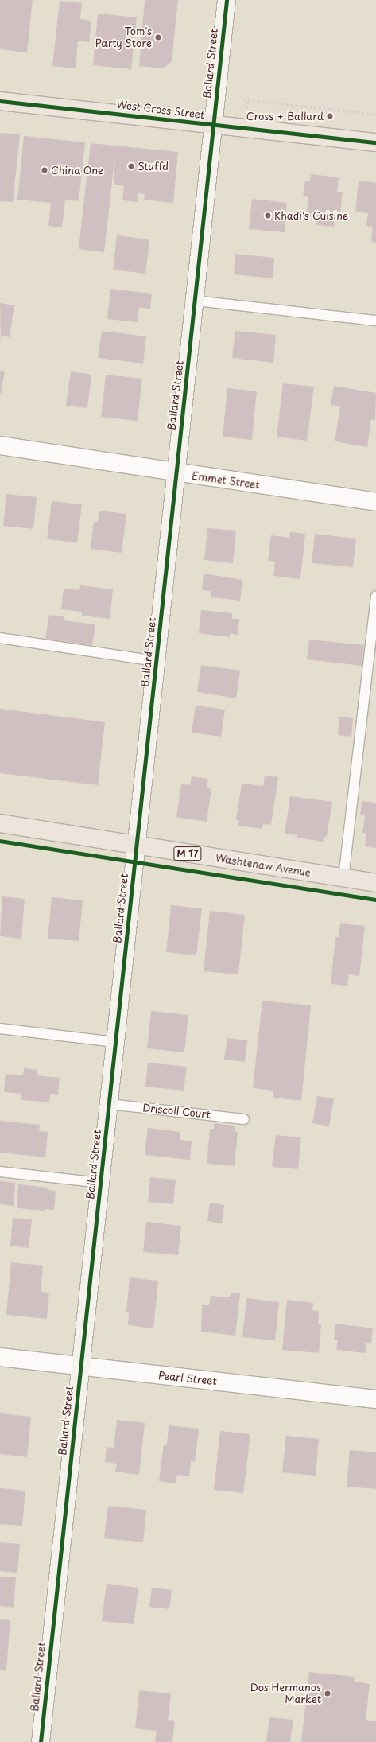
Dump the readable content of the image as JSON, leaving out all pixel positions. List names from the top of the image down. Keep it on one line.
{"streets":{"main road":["West Cross Street","M 17","Washtenaw Avenue"],"street":["Ballard Street","Emmet Street","Pearl Street"],"lane":["Driscoll Court"]},"crossings":[["Ballard Street","West Cross Street"],["Ballard Street","Emmet Street"],["Ballard Street","Washtenaw Avenue"],["Ballard Street","Driscoll Court"],["Ballard Street","Pearl Street"]],"places":["Tom's Party Store","Cross + Ballard","Stuffd","China One","Khadi's Cuisine","Dos Hermanos Market"]}
